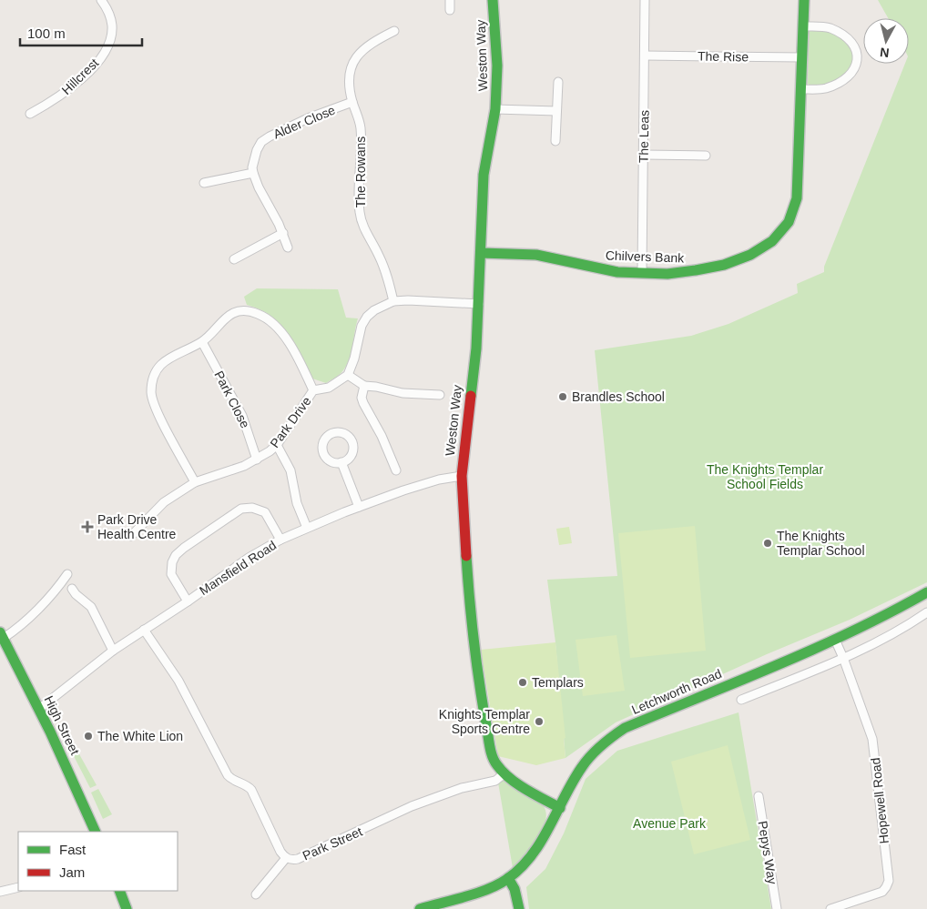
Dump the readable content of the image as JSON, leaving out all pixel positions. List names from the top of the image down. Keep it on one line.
{"streets":{"street":["Weston Way","The Rise","Hillcrest","Alder Close","The Leas","The Rowans","Chilvers Bank","Park Close","Park Drive","Mansfield Road","Letchworth Road","High Street","Hopewell Road","Park Street","Pepys Way"]},"crossings":[["Weston Way","Chilvers Bank"],["Weston Way","Mansfield Road"],["Weston Way","Letchworth Road"],["Weston Way","Park Street"],["The Rise","The Leas"],["The Rise","Chilvers Bank"],["Alder Close","The Rowans"],["The Leas","Chilvers Bank"],["Park Close","Park Drive"],["Mansfield Road","High Street"],["Mansfield Road","Park Street"]],"parks":["The Knights Templar School Fields","Avenue Park"],"places":{"other":["Brandles School","The Knights Templar School","Templars","Knights Templar Sports Centre","The White Lion"],"health":["Park Drive Health Centre"]},"legend":["Fast","Jam"],"scale_bar":"100 m","north":"bottom"}
